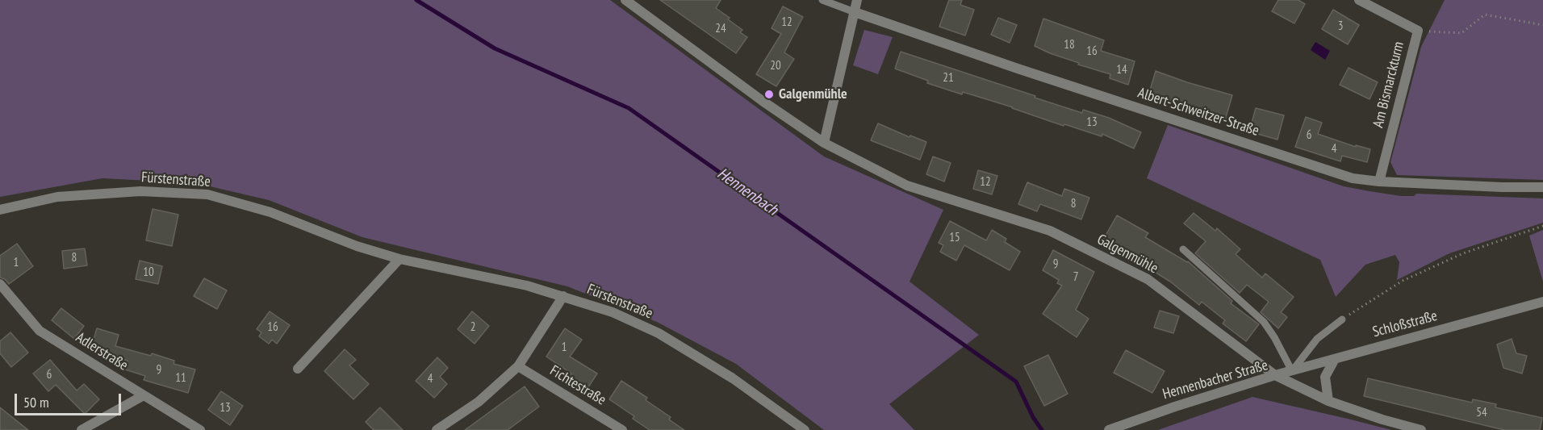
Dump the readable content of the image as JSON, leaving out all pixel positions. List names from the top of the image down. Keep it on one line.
{"streets":{"street":["Am Bismarckturm","Albert-Schweitzer-Straße","Fürstenstraße","Galgenmühle","Schloßstraße","Adlerstraße","Hennenbacher Straße","Fichtestraße"]},"crossings":[["Am Bismarckturm","Albert-Schweitzer-Straße"],["Galgenmühle","Schloßstraße"],["Galgenmühle","Hennenbacher Straße"],["Schloßstraße","Hennenbacher Straße"]],"water":["Hennenbach"],"places":["Galgenmühle"],"house_numbers":["12","3","24","18","16","20","14","21","13","6","4","12","8","15","8","1","9","10","7","16","2","1","9","6","11","4","13","54"],"scale_bar":"50 m"}
